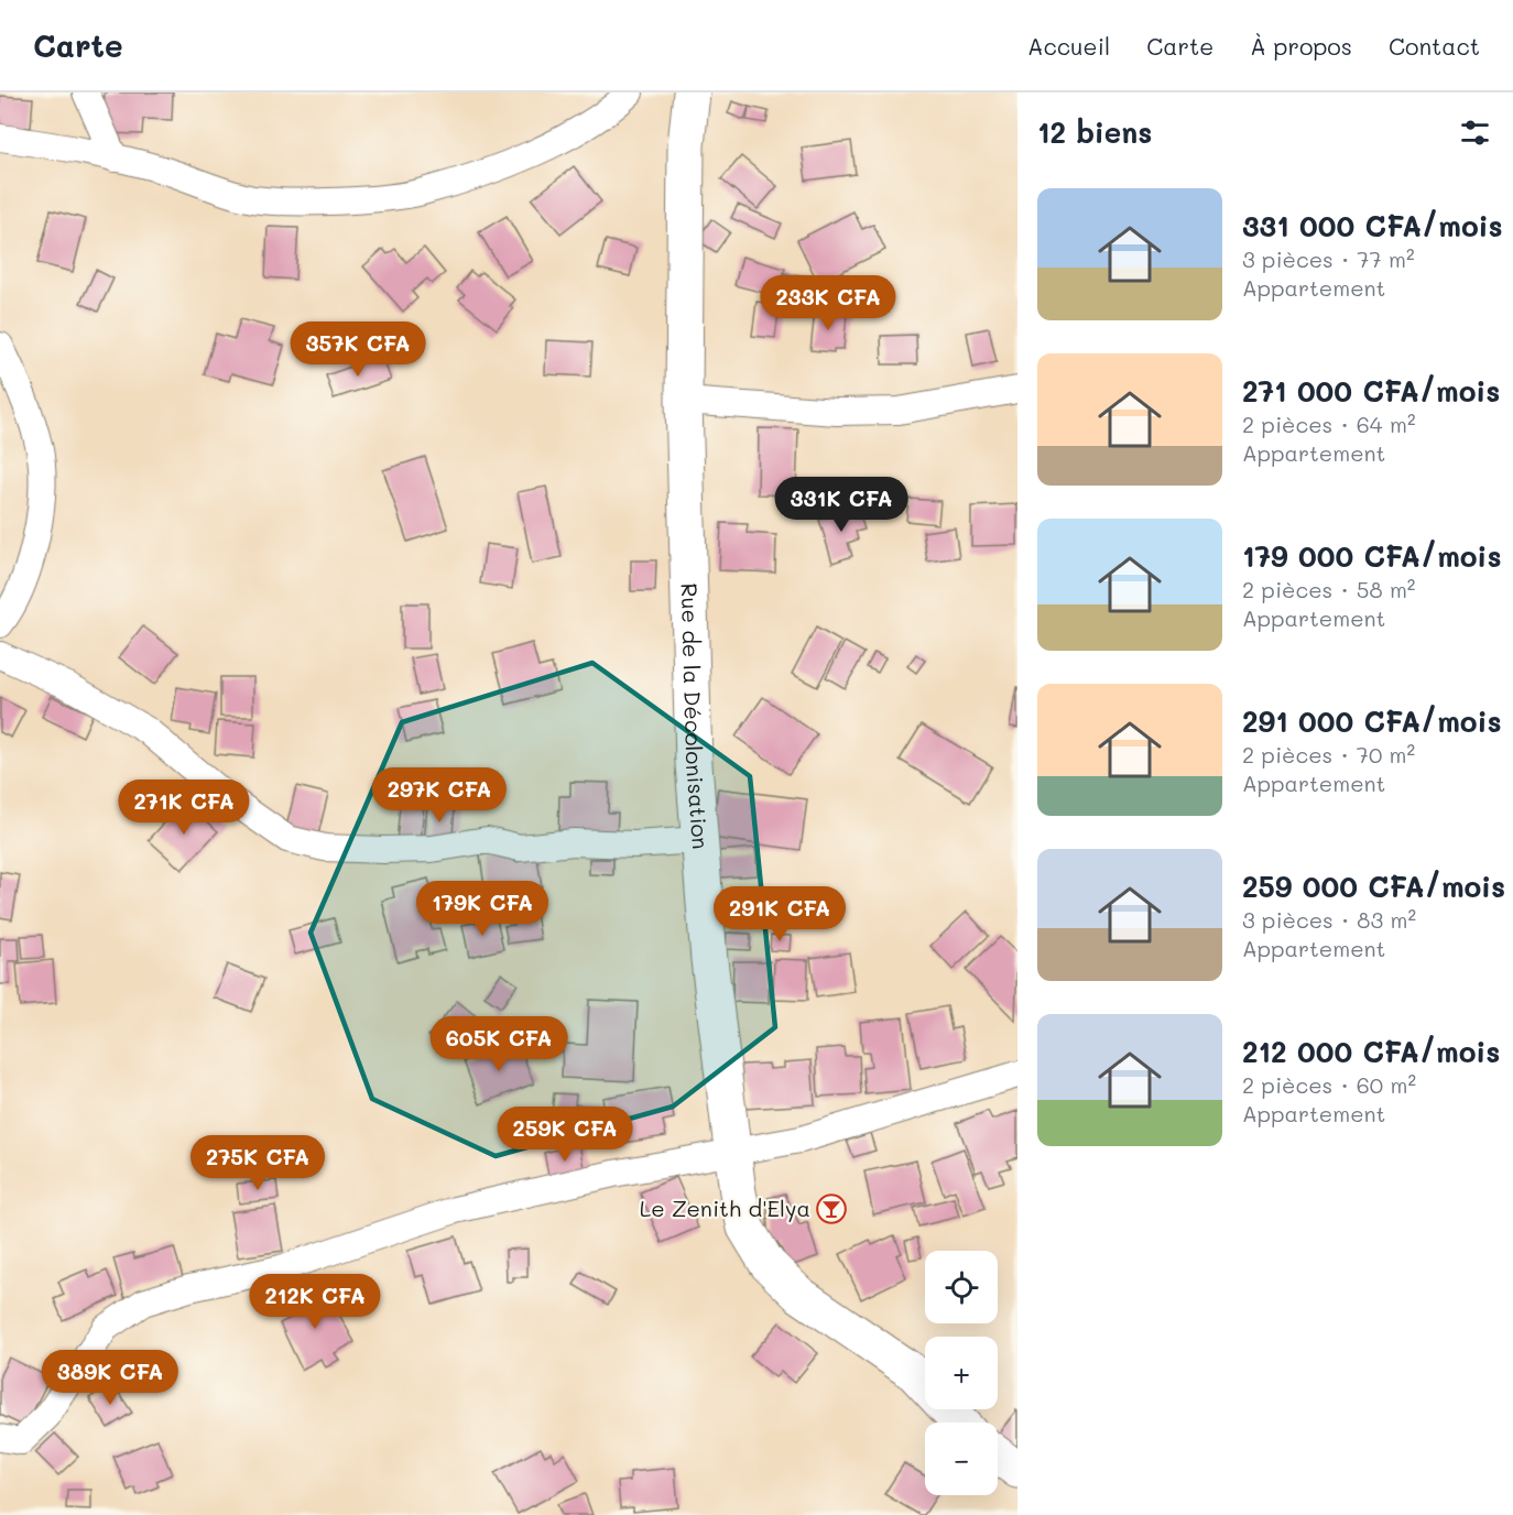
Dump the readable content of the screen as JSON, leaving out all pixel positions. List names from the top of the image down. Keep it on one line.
{"streets":{"street":["Rue de la Décolonisation"]},"places":{"bar":["Le Zenith d'Elya"]},"page":{"header":"Carte","nav":["Accueil","Carte","À propos","Contact"],"heading":"12 biens","list":[{"name":"331 000 CFA/mois","note":"3 pièces · 77 m² · Appartement"},{"name":"271 000 CFA/mois","note":"2 pièces · 64 m² · Appartement"},{"name":"179 000 CFA/mois","note":"2 pièces · 58 m² · Appartement"},{"name":"291 000 CFA/mois","note":"2 pièces · 70 m² · Appartement"},{"name":"259 000 CFA/mois","note":"3 pièces · 83 m² · Appartement"},{"name":"212 000 CFA/mois","note":"2 pièces · 60 m² · Appartement"}],"price":["233K CFA","357K CFA","331K CFA","297K CFA","271K CFA","179K CFA","291K CFA","605K CFA","259K CFA","275K CFA","212K CFA","389K CFA"],"map_buttons":["+","−"]}}
